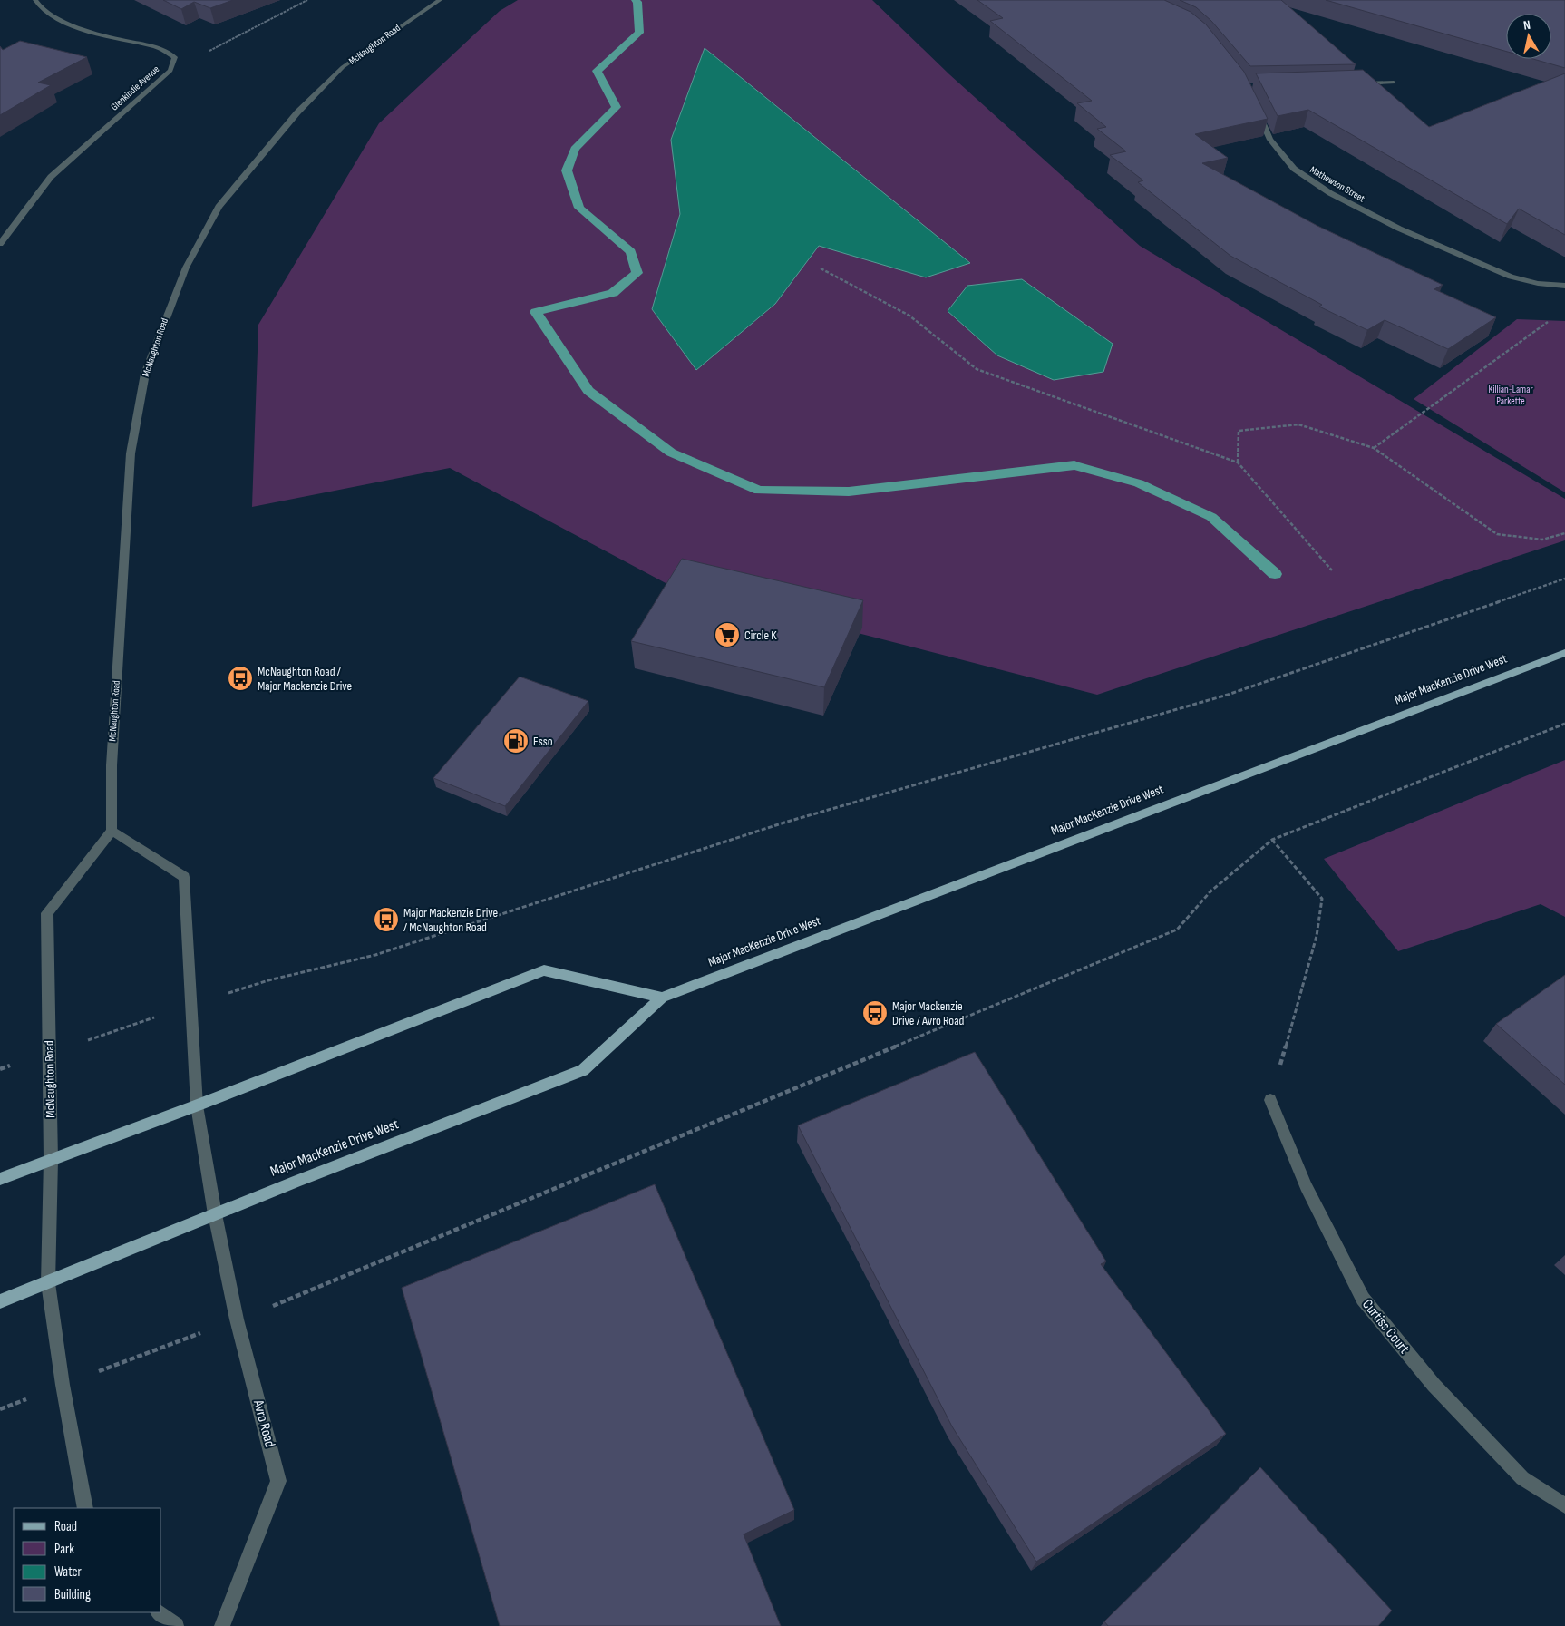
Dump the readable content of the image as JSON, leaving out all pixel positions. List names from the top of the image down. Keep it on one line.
{"streets":{"main road":["Major MacKenzie Drive West"],"street":["McNaughton Road","Glenkindie Avenue","Mathewson Street","Curtiss Court","Avro Road"]},"crossings":[["McNaughton Road","Major MacKenzie Drive West"],["Major MacKenzie Drive West","Avro Road"]],"parks":["Killian-Lamar Parkette"],"places":{"supermarket":["Circle K"],"bus stop":["McNaughton Road / Major Mackenzie Drive","Major Mackenzie Drive / McNaughton Road","Major Mackenzie Drive / Avro Road"],"fuel station":["Esso"]},"legend":["Road","Park","Water","Building"],"north":"top"}
